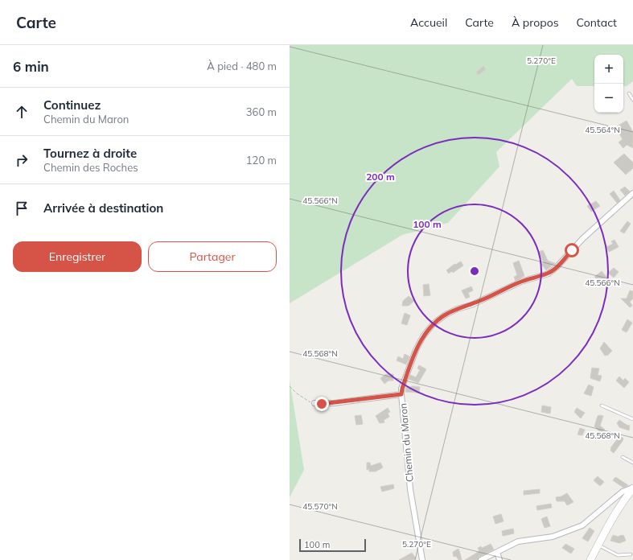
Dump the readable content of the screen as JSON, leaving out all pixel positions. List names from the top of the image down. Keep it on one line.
{"streets":{"street":["Chemin du Maron"]},"scale_bar":"100 m","page":{"header":"Carte","nav":["Accueil","Carte","À propos","Contact"],"heading":["6 min","À pied · 480 m"],"map_buttons":["+","−"],"list":[["Continuez","Chemin du Maron","360 m"],["Tournez à droite","Chemin des Roches","120 m"],"Arrivée à destination"],"buttons":["Enregistrer","Partager"],"scale":"100 m"},"coordinates":["5.270°E","45.564°N","45.566°N","45.568°N","45.570°N"],"rings":["200 m","100 m"]}
